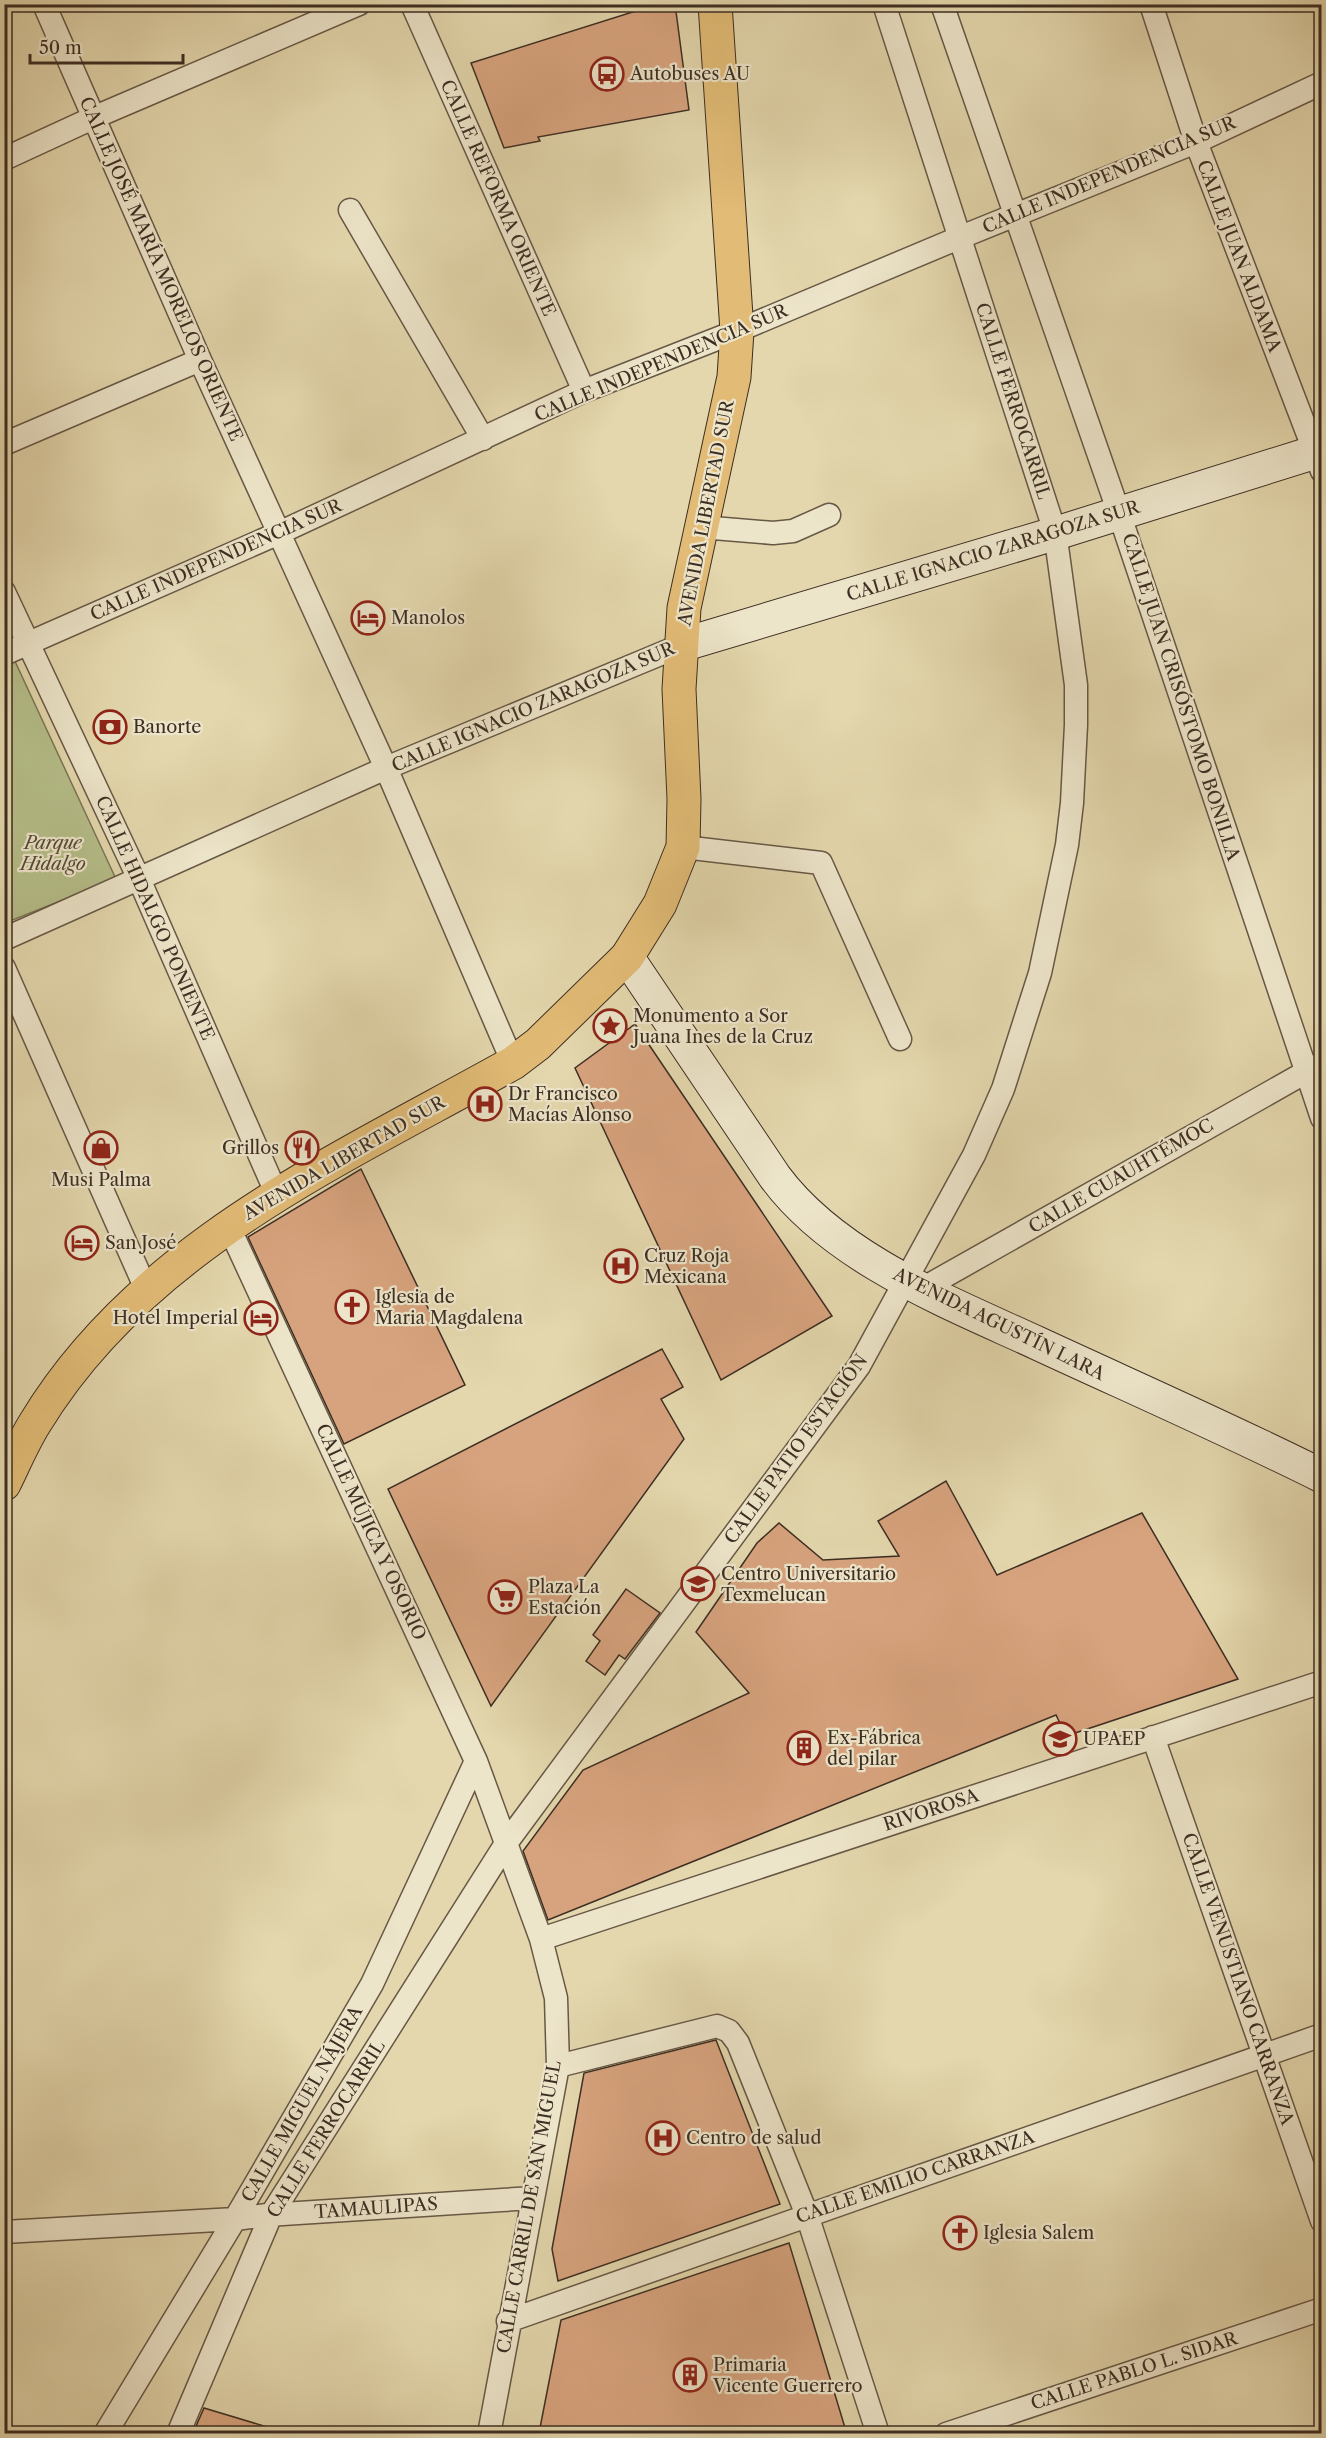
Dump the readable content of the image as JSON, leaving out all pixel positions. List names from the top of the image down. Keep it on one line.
{"streets":{"main road":["AVENIDA LIBERTAD SUR","CALLE IGNACIO ZARAGOZA SUR","AVENIDA AGUSTÍN LARA"],"street":["CALLE INDEPENDENCIA SUR","CALLE REFORMA ORIENTE","CALLE JUAN ALDAMA","CALLE JOSÉ MARÍA MORELOS ORIENTE","CALLE FERROCARRIL","CALLE JUAN CRISÓSTOMO BONILLA","CALLE HIDALGO PONIENTE","CALLE CUAUHTÉMOC","CALLE PATIO ESTACIÓN","CALLE MÚJICA Y OSORIO","RIVOROSA","CALLE VENUSTIANO CARRANZA","CALLE MIGUEL NÁJERA","CALLE EMILIO CARRANZA","CALLE CARRIL DE SAN MIGUEL","TAMAULIPAS","CALLE PABLO L. SIDAR"]},"crossings":[["CALLE INDEPENDENCIA SUR","CALLE REFORMA ORIENTE"],["CALLE INDEPENDENCIA SUR","CALLE JUAN ALDAMA"],["CALLE INDEPENDENCIA SUR","CALLE JOSÉ MARÍA MORELOS ORIENTE"],["CALLE INDEPENDENCIA SUR","CALLE FERROCARRIL"],["CALLE INDEPENDENCIA SUR","AVENIDA LIBERTAD SUR"],["CALLE INDEPENDENCIA SUR","CALLE JUAN CRISÓSTOMO BONILLA"],["CALLE INDEPENDENCIA SUR","CALLE HIDALGO PONIENTE"],["CALLE JUAN ALDAMA","CALLE IGNACIO ZARAGOZA SUR"],["CALLE JOSÉ MARÍA MORELOS ORIENTE","AVENIDA LIBERTAD SUR"],["CALLE JOSÉ MARÍA MORELOS ORIENTE","CALLE IGNACIO ZARAGOZA SUR"],["CALLE FERROCARRIL","CALLE IGNACIO ZARAGOZA SUR"],["CALLE FERROCARRIL","CALLE CUAUHTÉMOC"],["CALLE FERROCARRIL","AVENIDA AGUSTÍN LARA"],["CALLE FERROCARRIL","CALLE PATIO ESTACIÓN"],["CALLE FERROCARRIL","CALLE MÚJICA Y OSORIO"],["CALLE FERROCARRIL","CALLE CARRIL DE SAN MIGUEL"],["CALLE FERROCARRIL","TAMAULIPAS"],["AVENIDA LIBERTAD SUR","CALLE IGNACIO ZARAGOZA SUR"],["AVENIDA LIBERTAD SUR","CALLE HIDALGO PONIENTE"],["AVENIDA LIBERTAD SUR","AVENIDA AGUSTÍN LARA"],["AVENIDA LIBERTAD SUR","CALLE MÚJICA Y OSORIO"],["CALLE IGNACIO ZARAGOZA SUR","CALLE JUAN CRISÓSTOMO BONILLA"],["CALLE IGNACIO ZARAGOZA SUR","CALLE HIDALGO PONIENTE"],["CALLE JUAN CRISÓSTOMO BONILLA","CALLE CUAUHTÉMOC"],["CALLE CUAUHTÉMOC","AVENIDA AGUSTÍN LARA"],["CALLE CUAUHTÉMOC","CALLE PATIO ESTACIÓN"],["AVENIDA AGUSTÍN LARA","CALLE PATIO ESTACIÓN"],["CALLE PATIO ESTACIÓN","CALLE MÚJICA Y OSORIO"],["CALLE PATIO ESTACIÓN","CALLE CARRIL DE SAN MIGUEL"],["CALLE MÚJICA Y OSORIO","CALLE MIGUEL NÁJERA"],["CALLE MÚJICA Y OSORIO","CALLE CARRIL DE SAN MIGUEL"],["RIVOROSA","CALLE VENUSTIANO CARRANZA"],["RIVOROSA","CALLE CARRIL DE SAN MIGUEL"],["CALLE VENUSTIANO CARRANZA","CALLE EMILIO CARRANZA"],["CALLE MIGUEL NÁJERA","TAMAULIPAS"],["CALLE EMILIO CARRANZA","CALLE CARRIL DE SAN MIGUEL"],["CALLE CARRIL DE SAN MIGUEL","TAMAULIPAS"]],"parks":["Parque Hidalgo"],"places":{"bus stop":["Autobuses AU"],"hotel":["Manolos","San José","Hotel Imperial"],"bank":["Banorte"],"place":["Monumento a Sor Juana Ines de la Cruz"],"hospital":["Dr Francisco Macías Alonso","Cruz Roja Mexicana","Centro de salud"],"shop":["Musi Palma"],"restaurant":["Grillos"],"church":["Iglesia de Maria Magdalena","Iglesia Salem"],"school or university":["Centro Universitario Texmelucan","UPAEP"],"supermarket":["Plaza La Estación"],"building":["Ex-Fábrica del pilar","Primaria Vicente Guerrero"]},"scale_bar":"50 m"}
